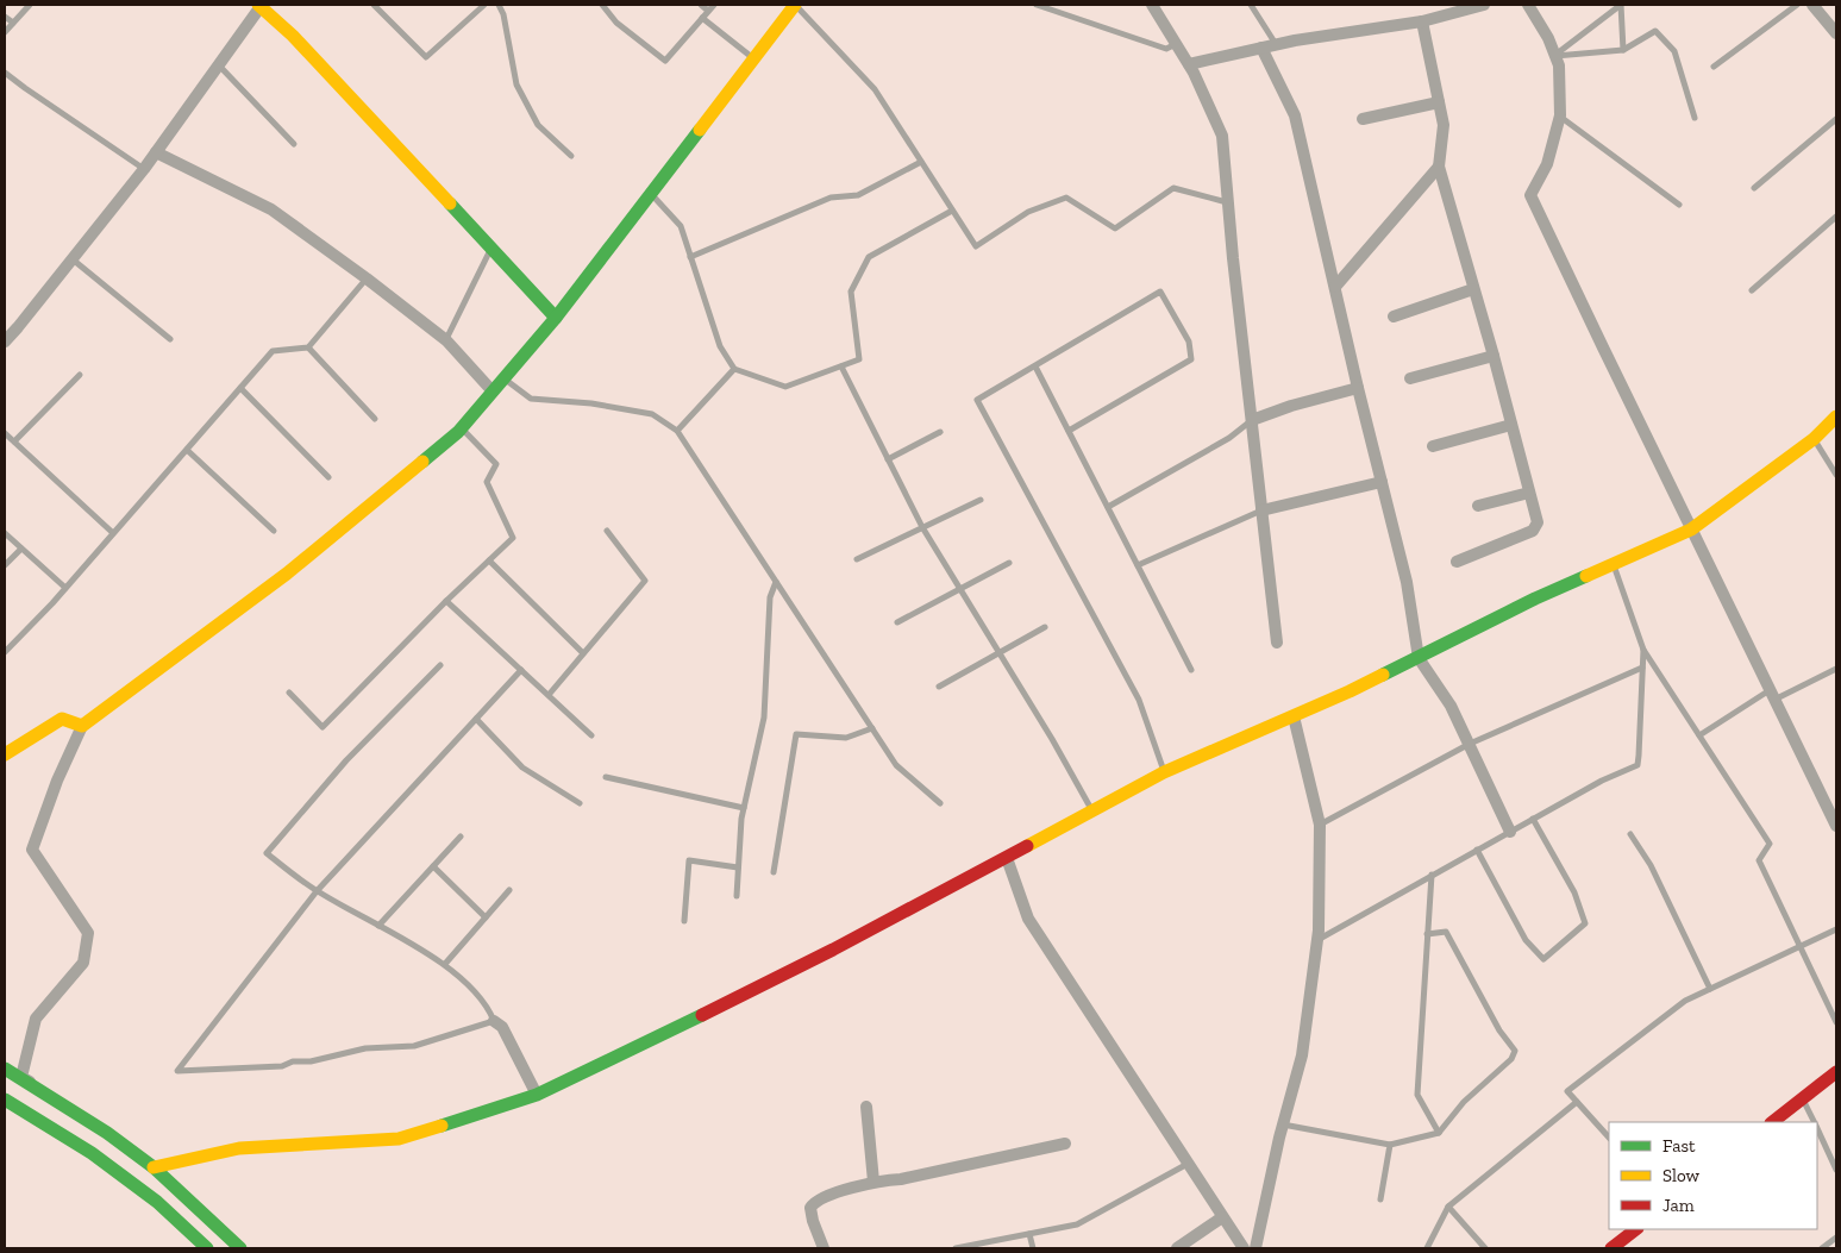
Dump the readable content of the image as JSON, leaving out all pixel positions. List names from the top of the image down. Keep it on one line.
{"legend":["Fast","Slow","Jam"]}
